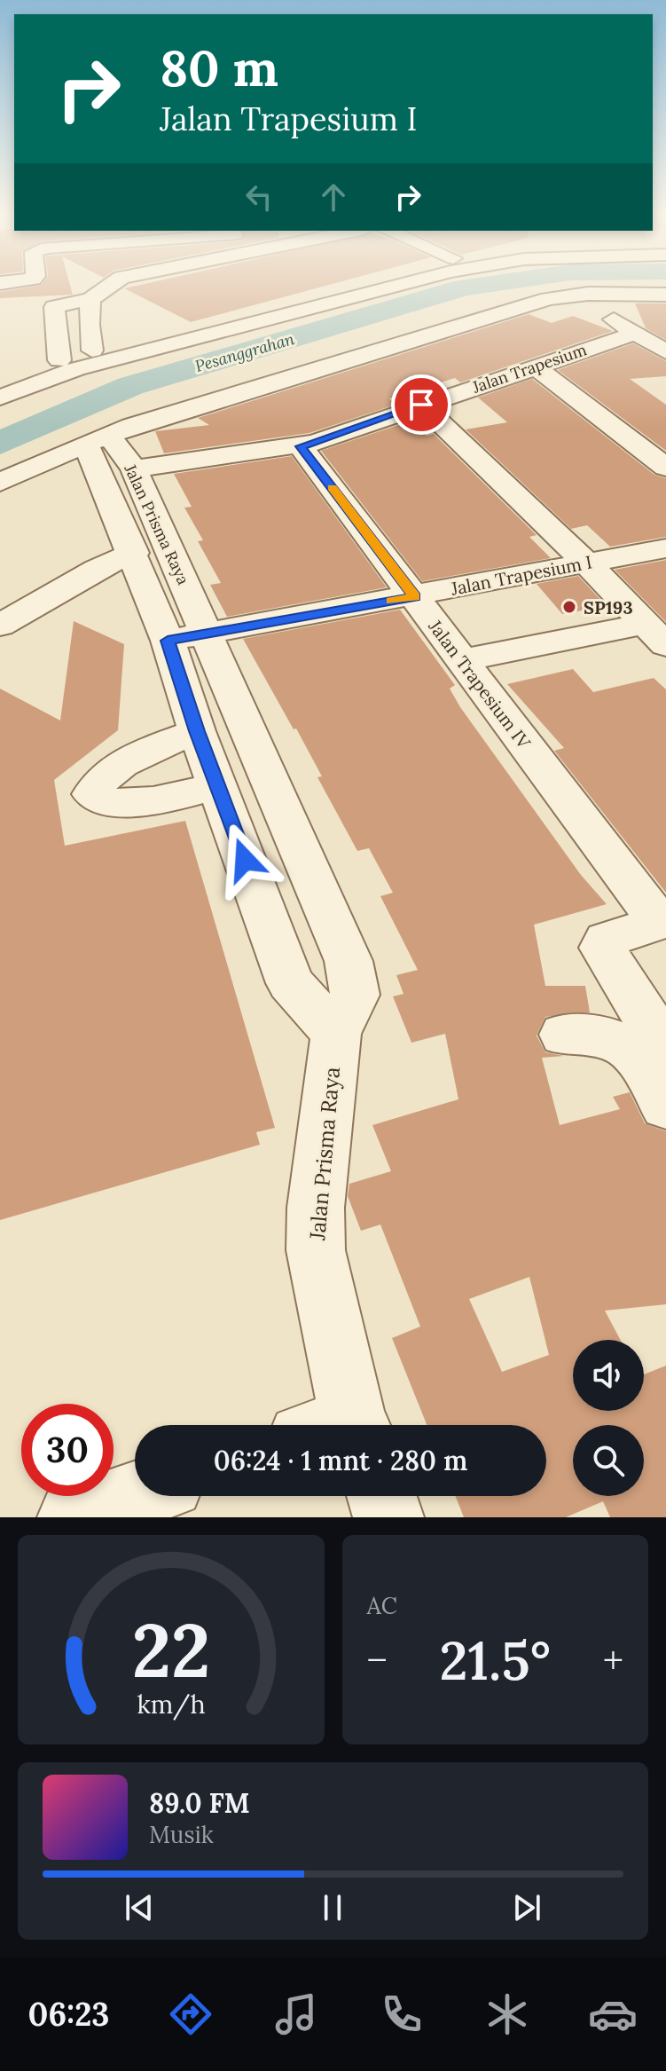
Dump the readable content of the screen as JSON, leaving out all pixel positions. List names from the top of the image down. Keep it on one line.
{"streets":{"street":["Jalan Trapesium","Jalan Prisma Raya","Jalan Trapesium I","Jalan Trapesium IV"]},"crossings":[["Jalan Trapesium","Jalan Prisma Raya"],["Jalan Trapesium","Jalan Trapesium IV"],["Jalan Prisma Raya","Jalan Trapesium I"],["Jalan Trapesium I","Jalan Trapesium IV"]],"water":["Pesanggrahan"],"places":["SP193"],"page":{"turn":["80 m","Jalan Trapesium I"],"limit":"30","trip":"06:24 · 1 mnt · 280 m","tile":"AC","heat":["−","21.5°","+"],"song":["89.0 FM","Musik"],"tabs":"06:23","gauge":["22","km/h"]}}
